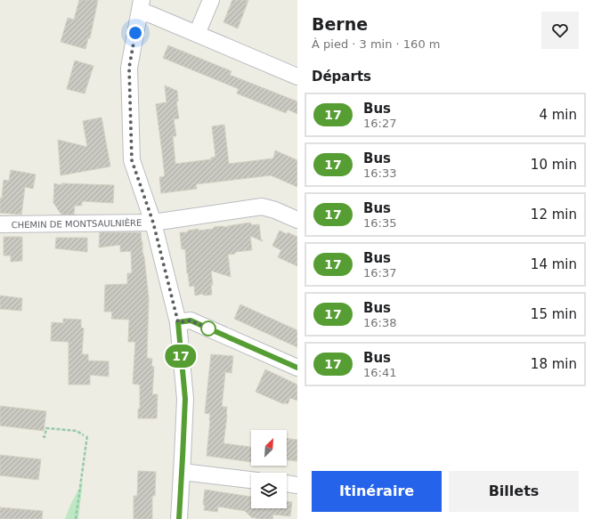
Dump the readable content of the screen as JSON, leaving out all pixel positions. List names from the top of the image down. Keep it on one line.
{"streets":{"street":["CHEMIN DE MONTSAULNIÈRE"]},"lines":["bus line 17"],"north":"top right","page":{"on_map":"17","heading":[["Berne","À pied · 3 min · 160 m"],"Départs"],"list":[{"mark":"17","name":"Bus","note":"16:27","value":"4 min"},{"mark":"17","name":"Bus","note":"16:33","value":"10 min"},{"mark":"17","name":"Bus","note":"16:35","value":"12 min"},{"mark":"17","name":"Bus","note":"16:37","value":"14 min"},{"mark":"17","name":"Bus","note":"16:38","value":"15 min"},{"mark":"17","name":"Bus","note":"16:41","value":"18 min"}],"buttons":["Itinéraire","Billets"]}}
